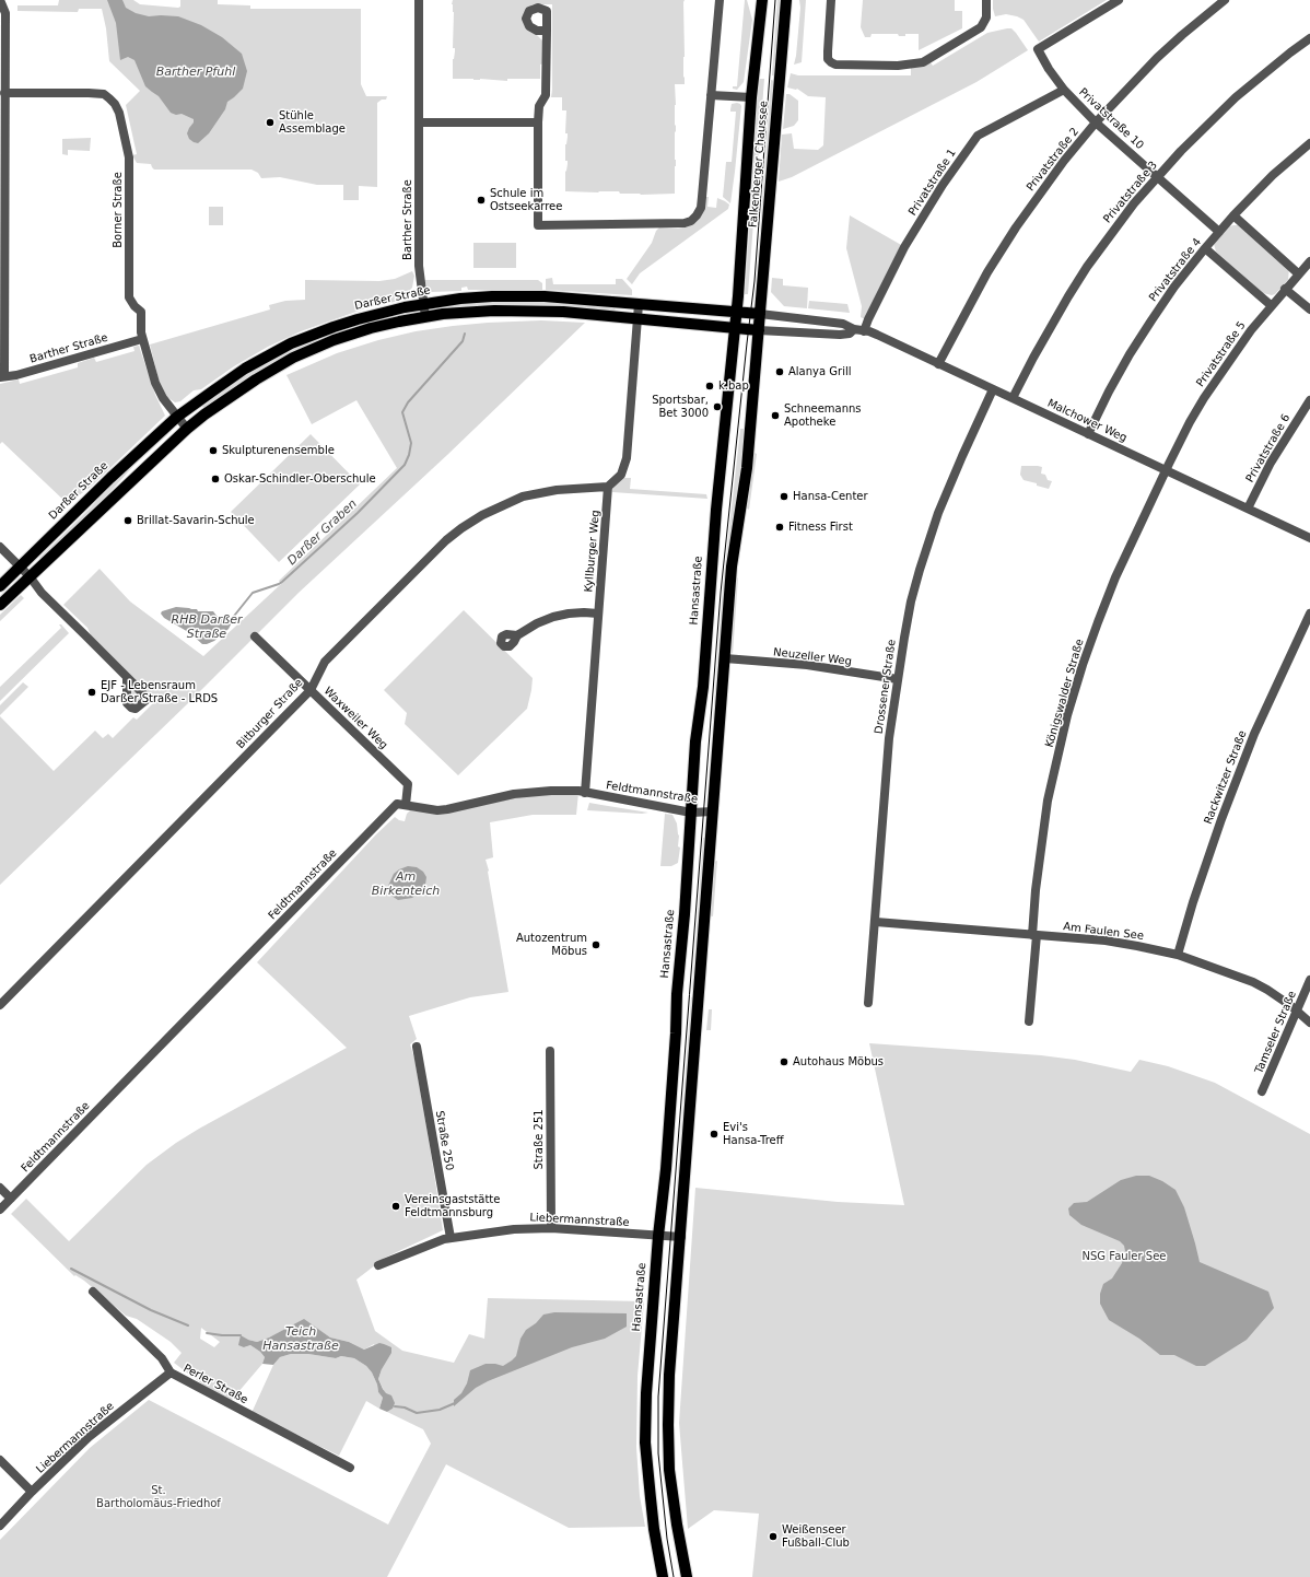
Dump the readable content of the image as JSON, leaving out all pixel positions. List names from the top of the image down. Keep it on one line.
{"streets":{"main road":["Falkenberger Chaussee","Darßer Straße","Hansastraße"],"street":["Privatstraße 10","Privatstraße 2","Privatstraße 1","Privatstraße 3","Borner Straße","Barther Straße","Privatstraße 4","Privatstraße 5","Malchower Weg","Privatstraße 6","Kyllburger Weg","Neuzeller Weg","Drossener Straße","Königswalder Straße","Bitburger Straße","Waxweiler Weg","Rackwitzer Straße","Feldtmannstraße","Am Faulen See","Tamseler Straße","Straße 251","Straße 250","Liebermannstraße","Perler Straße"]},"crossings":[["Privatstraße 10","Privatstraße 2"],["Privatstraße 10","Privatstraße 1"],["Privatstraße 10","Privatstraße 3"],["Privatstraße 10","Privatstraße 4"],["Privatstraße 2","Malchower Weg"],["Falkenberger Chaussee","Darßer Straße"],["Falkenberger Chaussee","Malchower Weg"],["Falkenberger Chaussee","Hansastraße"],["Privatstraße 1","Malchower Weg"],["Privatstraße 3","Malchower Weg"],["Borner Straße","Barther Straße"],["Borner Straße","Darßer Straße"],["Barther Straße","Darßer Straße"],["Privatstraße 4","Malchower Weg"],["Darßer Straße","Malchower Weg"],["Darßer Straße","Hansastraße"],["Privatstraße 5","Malchower Weg"],["Privatstraße 5","Königswalder Straße"],["Malchower Weg","Privatstraße 6"],["Malchower Weg","Drossener Straße"],["Malchower Weg","Königswalder Straße"],["Kyllburger Weg","Bitburger Straße"],["Kyllburger Weg","Feldtmannstraße"],["Hansastraße","Feldtmannstraße"],["Hansastraße","Liebermannstraße"],["Neuzeller Weg","Drossener Straße"],["Drossener Straße","Am Faulen See"],["Königswalder Straße","Am Faulen See"],["Bitburger Straße","Waxweiler Weg"],["Waxweiler Weg","Feldtmannstraße"],["Rackwitzer Straße","Am Faulen See"],["Am Faulen See","Tamseler Straße"],["Straße 251","Liebermannstraße"],["Straße 250","Liebermannstraße"],["Liebermannstraße","Perler Straße"]],"water":["Barther Pfuhl","Darßer Graben","RHB Darßer Straße","Am Birkenteich","Teich Hansastraße"],"parks":["NSG Fauler See","St. Bartholomäus-Friedhof"],"places":["Stühle Assemblage","Schule im Ostseekarree","Alanya Grill","k.bap","Sportsbar, Bet 3000","Schneemanns Apotheke","Skulpturenensemble","Oskar-Schindler-Oberschule","Hansa-Center","Brillat-Savarin-Schule","Fitness First","EJF - Lebensraum Darßer Straße - LRDS","Autozentrum Möbus","Autohaus Möbus","Evi's Hansa-Treff","Vereinsgaststätte Feldtmannsburg","Weißenseer Fußball-Club"]}
